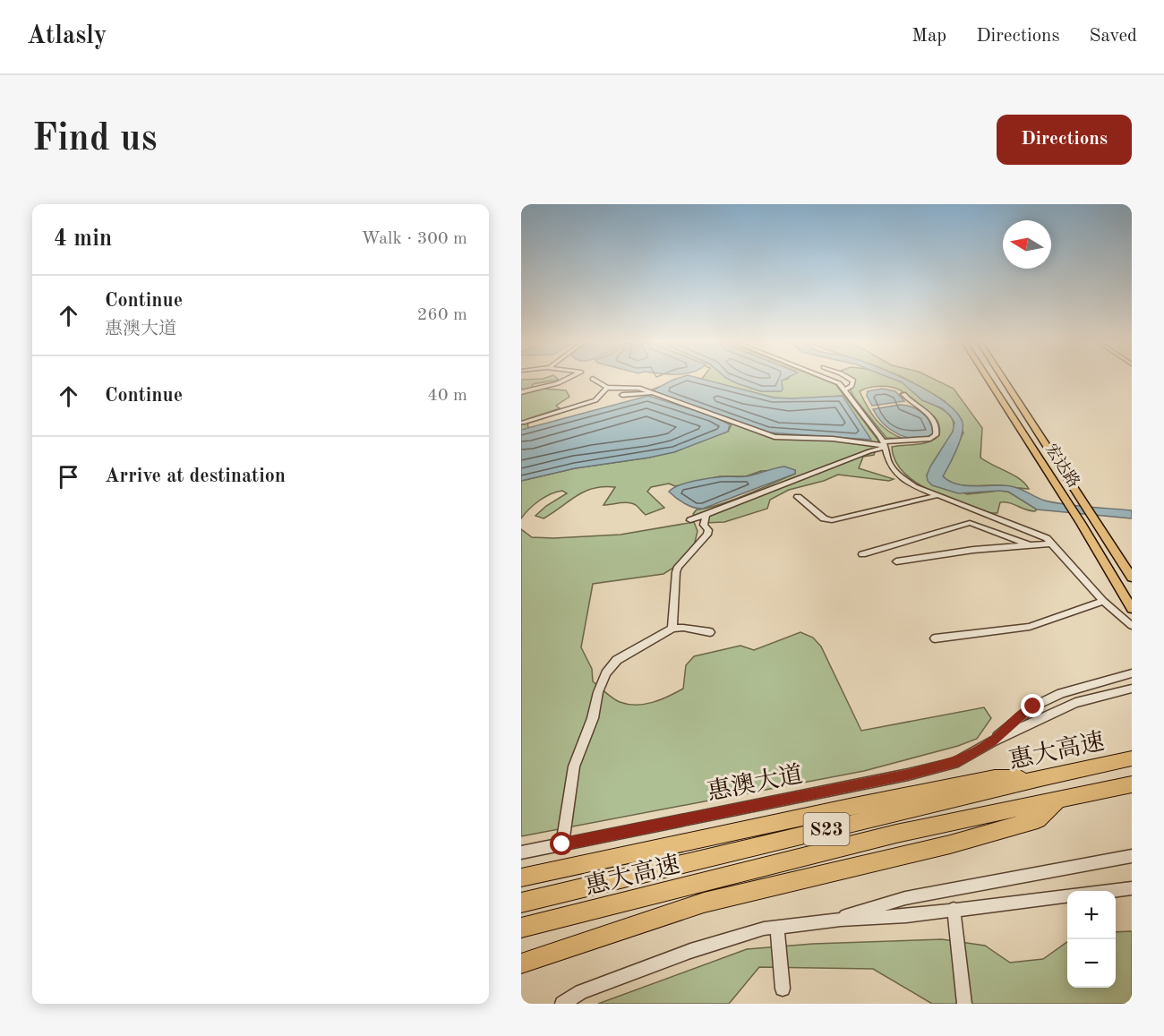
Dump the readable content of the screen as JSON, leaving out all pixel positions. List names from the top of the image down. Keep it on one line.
{"streets":{"highway":["惠大高速","S23"],"main road":["宏达路"],"street":["惠澳大道"]},"north":"left","page":{"header":"Atlasly","nav":["Map","Directions","Saved"],"buttons":"Directions","title":"Find us","heading":["4 min","Walk · 300 m"],"list":[["Continue","惠澳大道","260 m"],["Continue","40 m"],"Arrive at destination"],"map_buttons":["+","−"]}}
